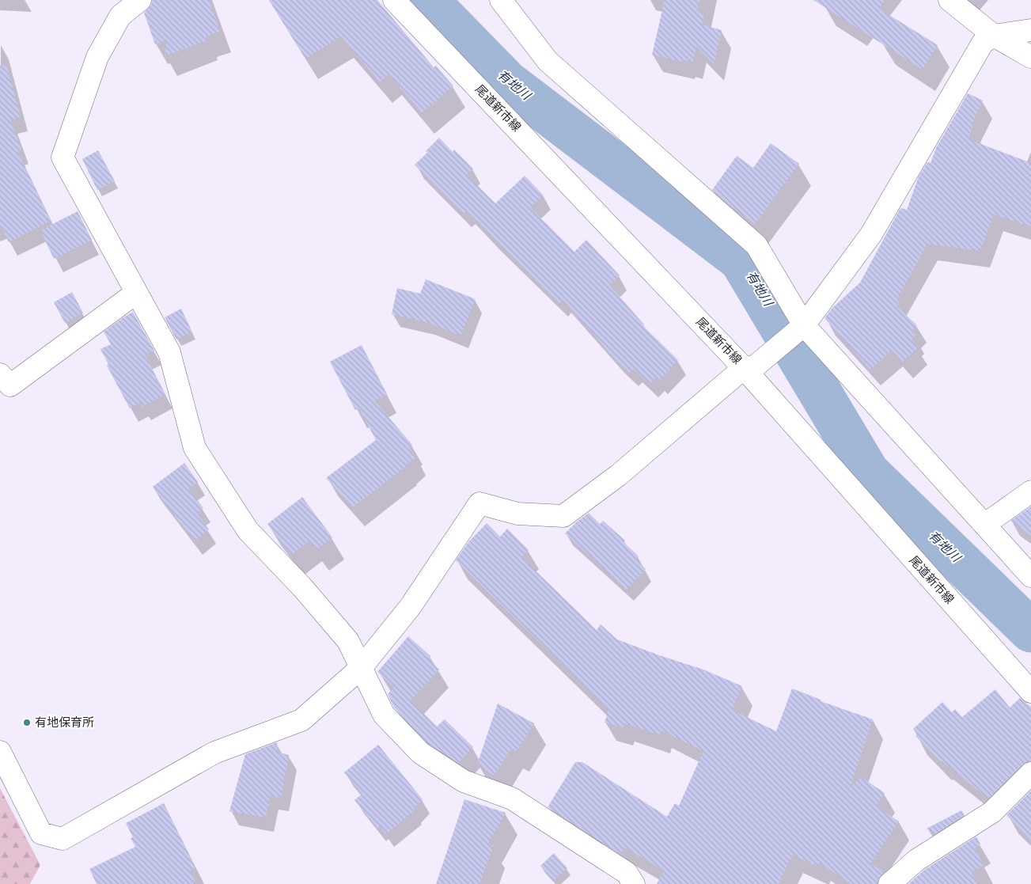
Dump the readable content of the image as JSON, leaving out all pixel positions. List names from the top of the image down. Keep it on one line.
{"streets":{"street":["尾道新市線"]},"water":["有地川"],"places":["有地保育所"]}
